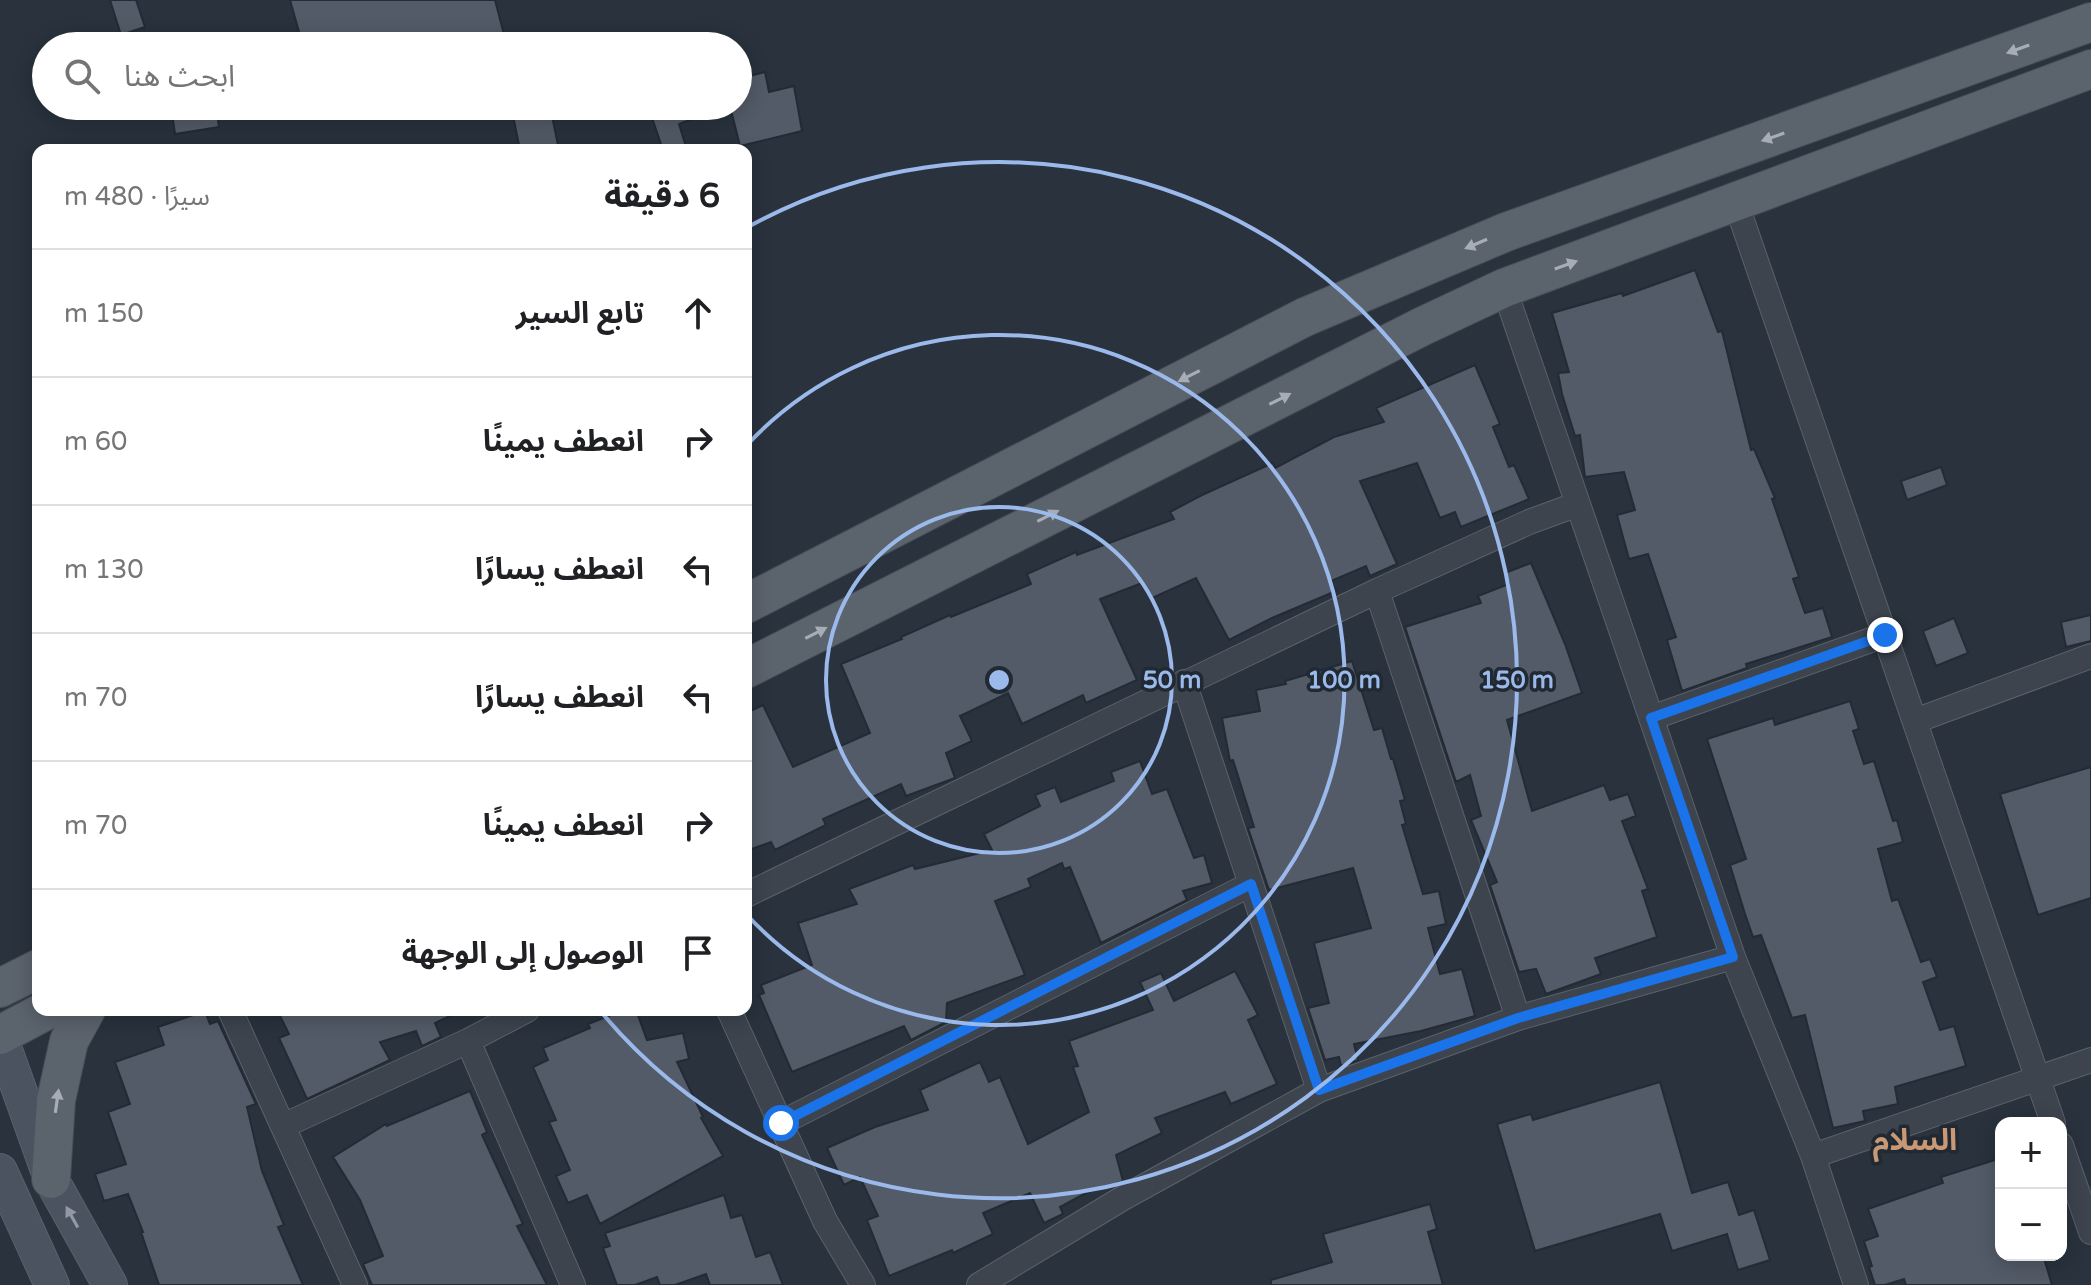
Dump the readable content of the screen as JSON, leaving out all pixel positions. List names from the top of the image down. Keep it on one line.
{"districts":["السلام"],"page":{"search":"ابحث هنا","heading":["6 دقيقة","سيرًا · 480 m"],"list":[["تابع السير","150 m"],["انعطف يمينًا","60 m"],["انعطف يسارًا","130 m"],["انعطف يسارًا","70 m"],["انعطف يمينًا","70 m"],"الوصول إلى الوجهة"],"map_buttons":["+","−"]},"rings":["50 m","100 m","150 m"]}
